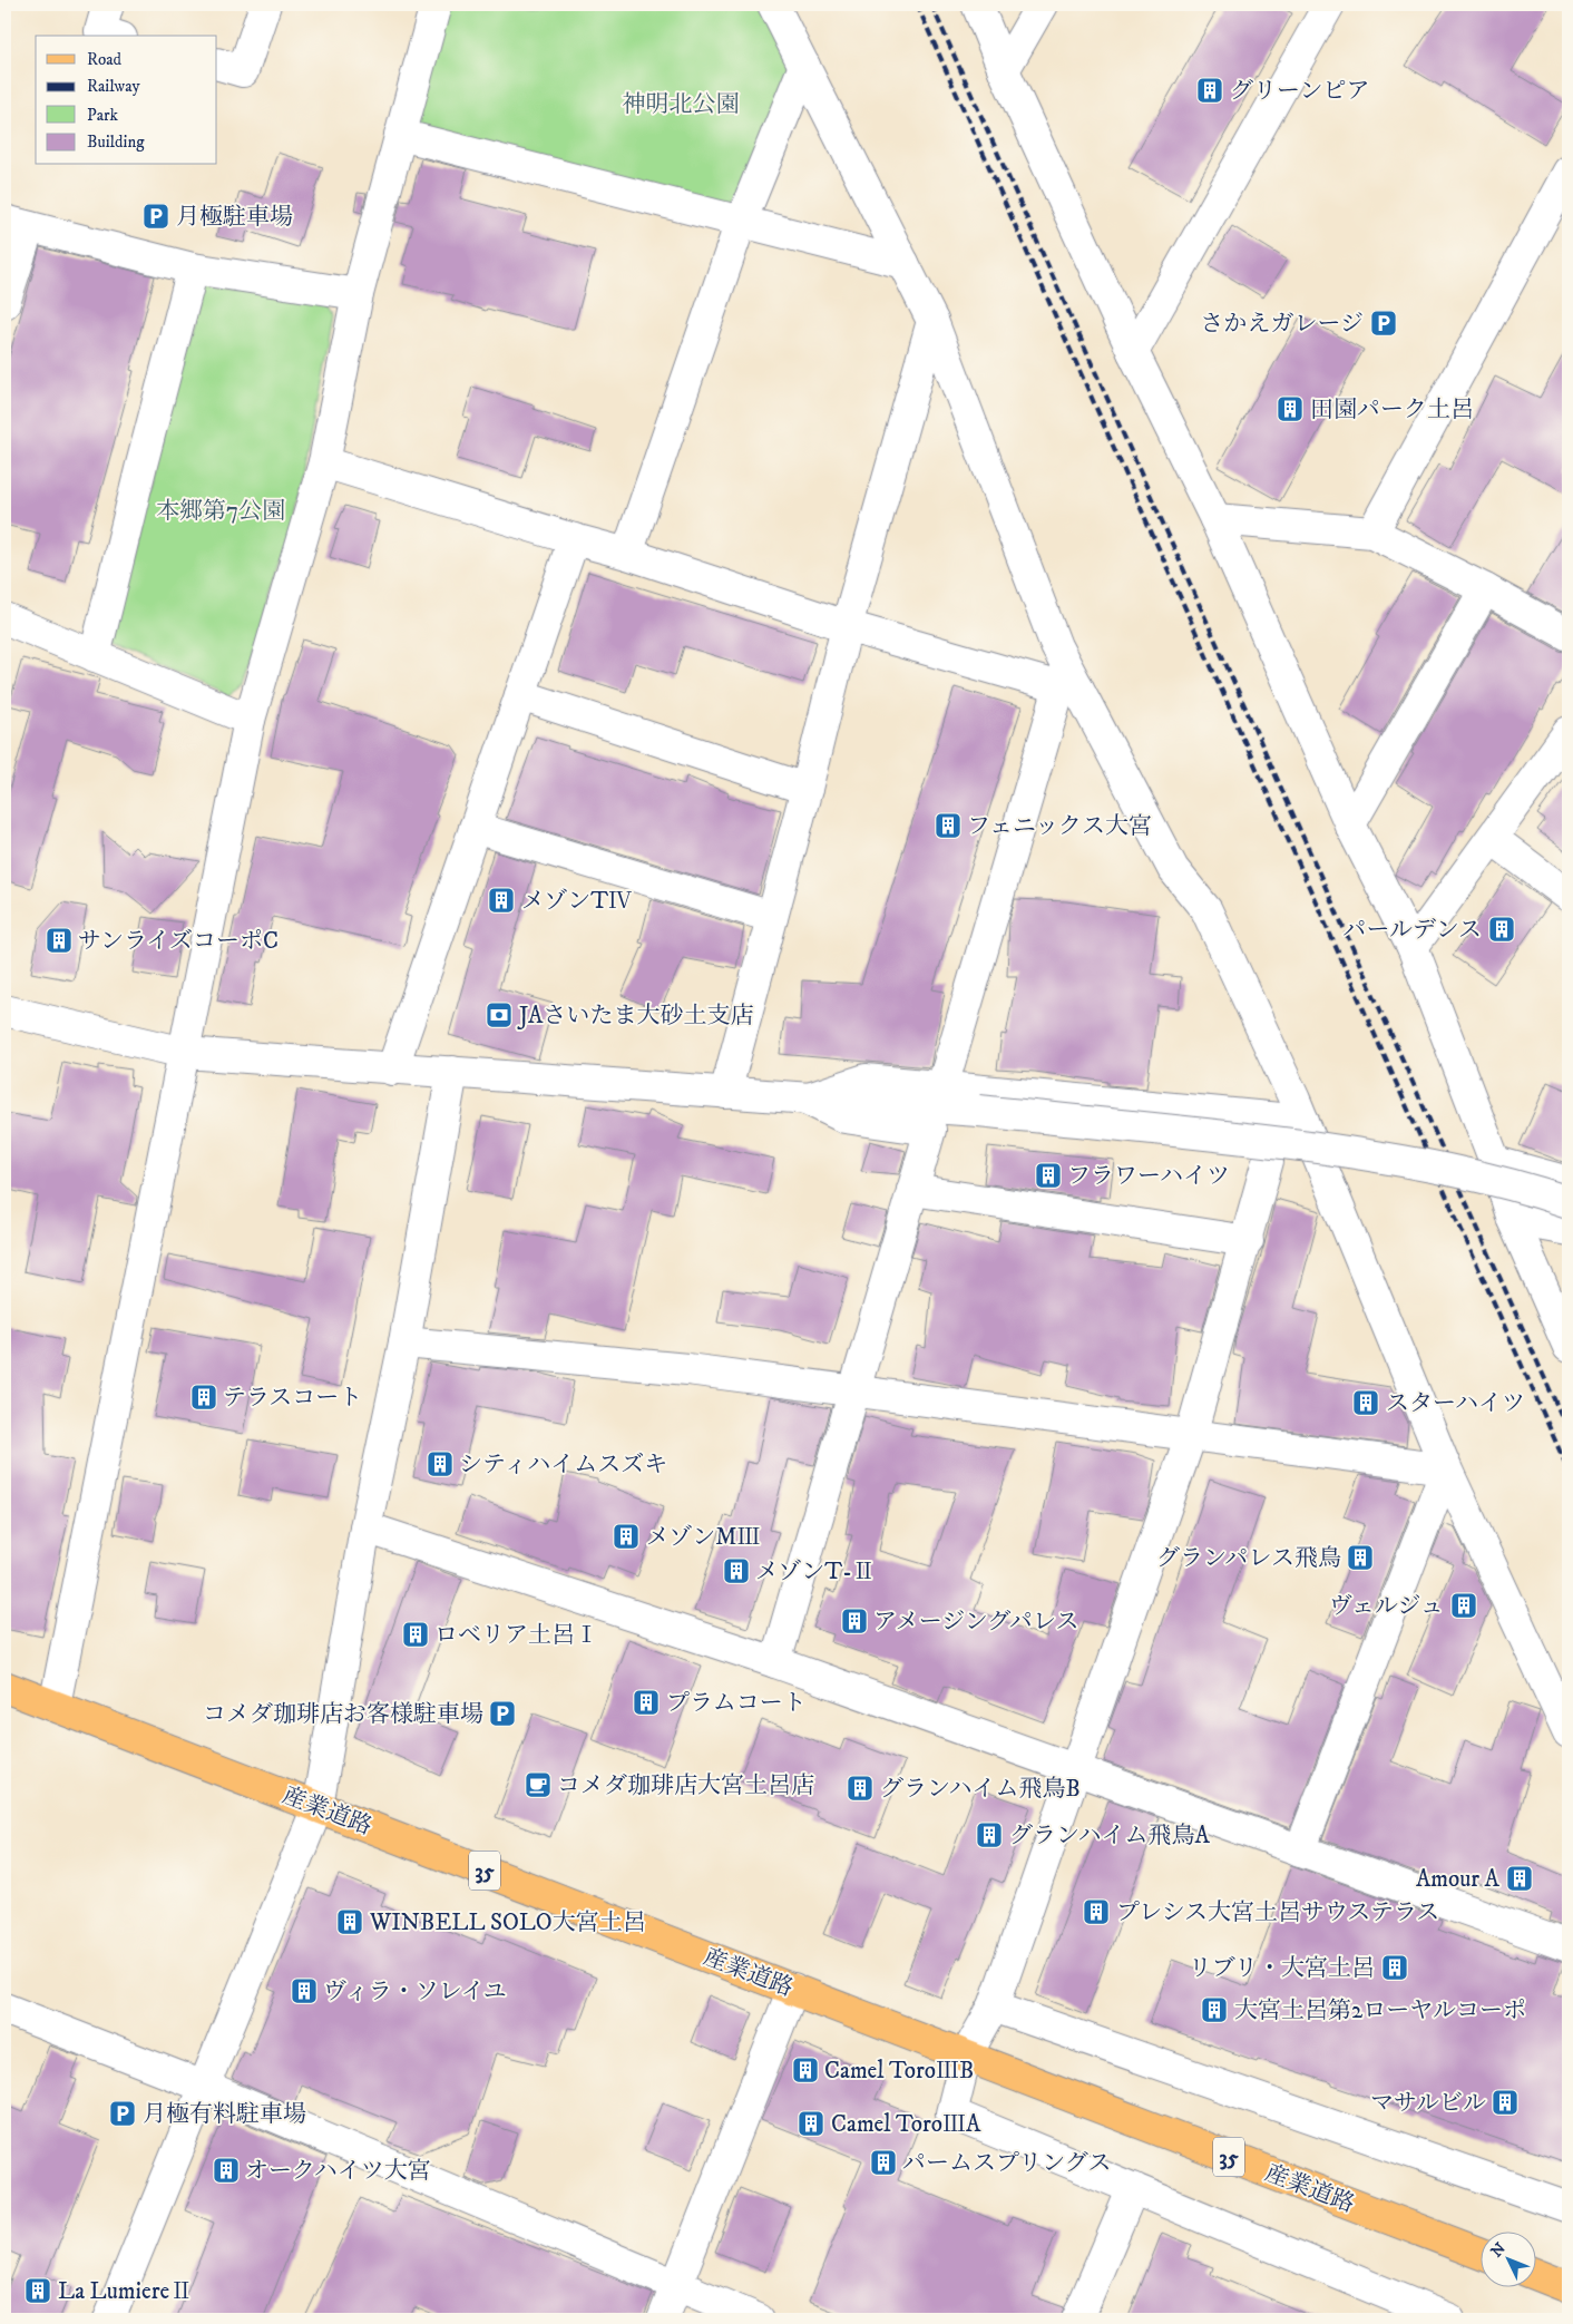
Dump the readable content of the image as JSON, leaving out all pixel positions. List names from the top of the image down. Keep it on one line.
{"streets":{"main road":["産業道路","35"]},"parks":["神明北公園","本郷第7公園"],"places":{"building":["グリーンピア","田園パーク土呂","フェニックス大宮","メゾンTⅣ","パールデンス","サンライズコーポC","フラワーハイツ","テラスコート","スターハイツ","シティハイムスズキ","メゾンMⅢ","グランパレス飛鳥","メゾンT-Ⅱ","ヴェルジュ","アメージングパレス","ロベリア土呂Ⅰ","プラムコート","グランハイム飛鳥B","グランハイム飛鳥A","Amour A","プレシス大宮土呂サウステラス","WINBELL SOLO大宮土呂","リブリ・大宮土呂","ヴィラ・ソレイユ","大宮土呂第2ローヤルコーポ","Camel ToroⅢB","マサルビル","Camel ToroⅢA","パームスプリングス","オークハイツ大宮","La LumiereⅡ"],"parking":["月極駐車場","さかえガレージ","コメダ珈琲店お客様駐車場","月極有料駐車場"],"bank":["JAさいたま大砂土支店"],"cafe":["コメダ珈琲店大宮土呂店"]},"legend":["Road","Railway","Park","Building"],"north":"top left"}
